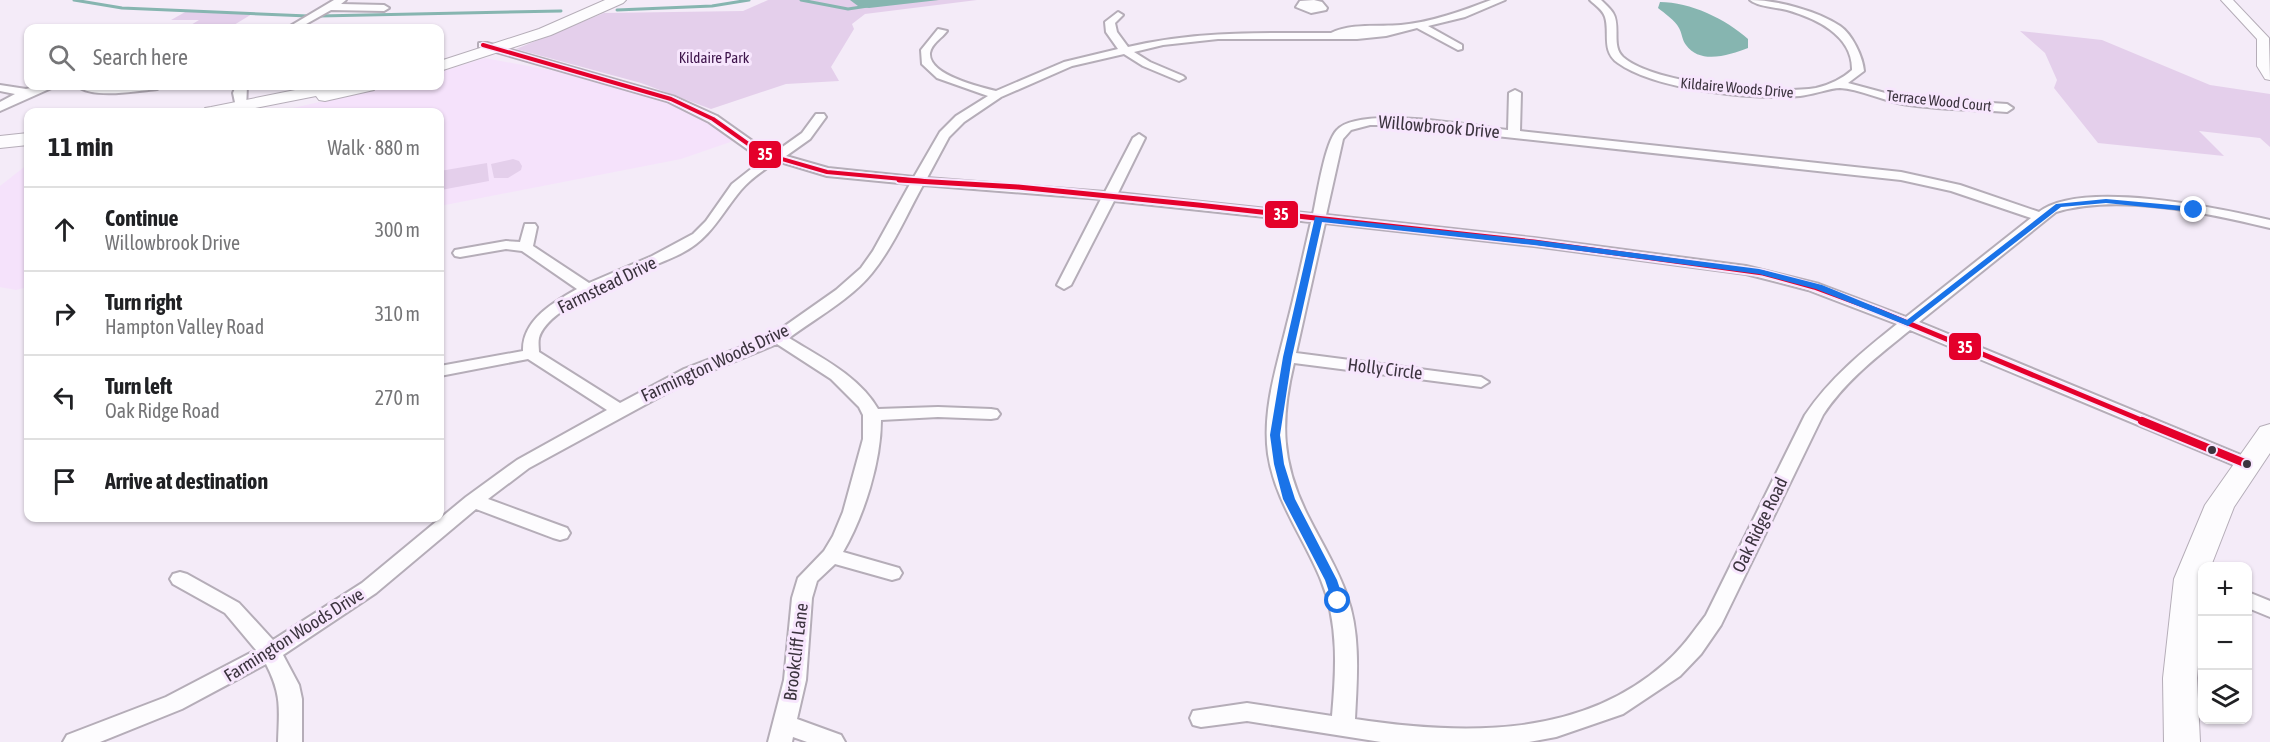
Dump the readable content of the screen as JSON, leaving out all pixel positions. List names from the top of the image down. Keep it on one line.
{"streets":{"street":["Kildaire Woods Drive","Terrace Wood Court","Willowbrook Drive","Farmstead Drive","Farmington Woods Drive","Holly Circle","Oak Ridge Road","Brookcliff Lane"]},"crossings":[["Kildaire Woods Drive","Terrace Wood Court"],["Willowbrook Drive","Holly Circle"],["Willowbrook Drive","Oak Ridge Road"]],"parks":["Kildaire Park"],"lines":["transit line 35"],"page":{"search":"Search here","heading":["11 min","Walk · 880 m"],"list":[["Continue","Willowbrook Drive","300 m"],["Turn right","Hampton Valley Road","310 m"],["Turn left","Oak Ridge Road","270 m"],"Arrive at destination"],"map_buttons":["+","−"]}}
